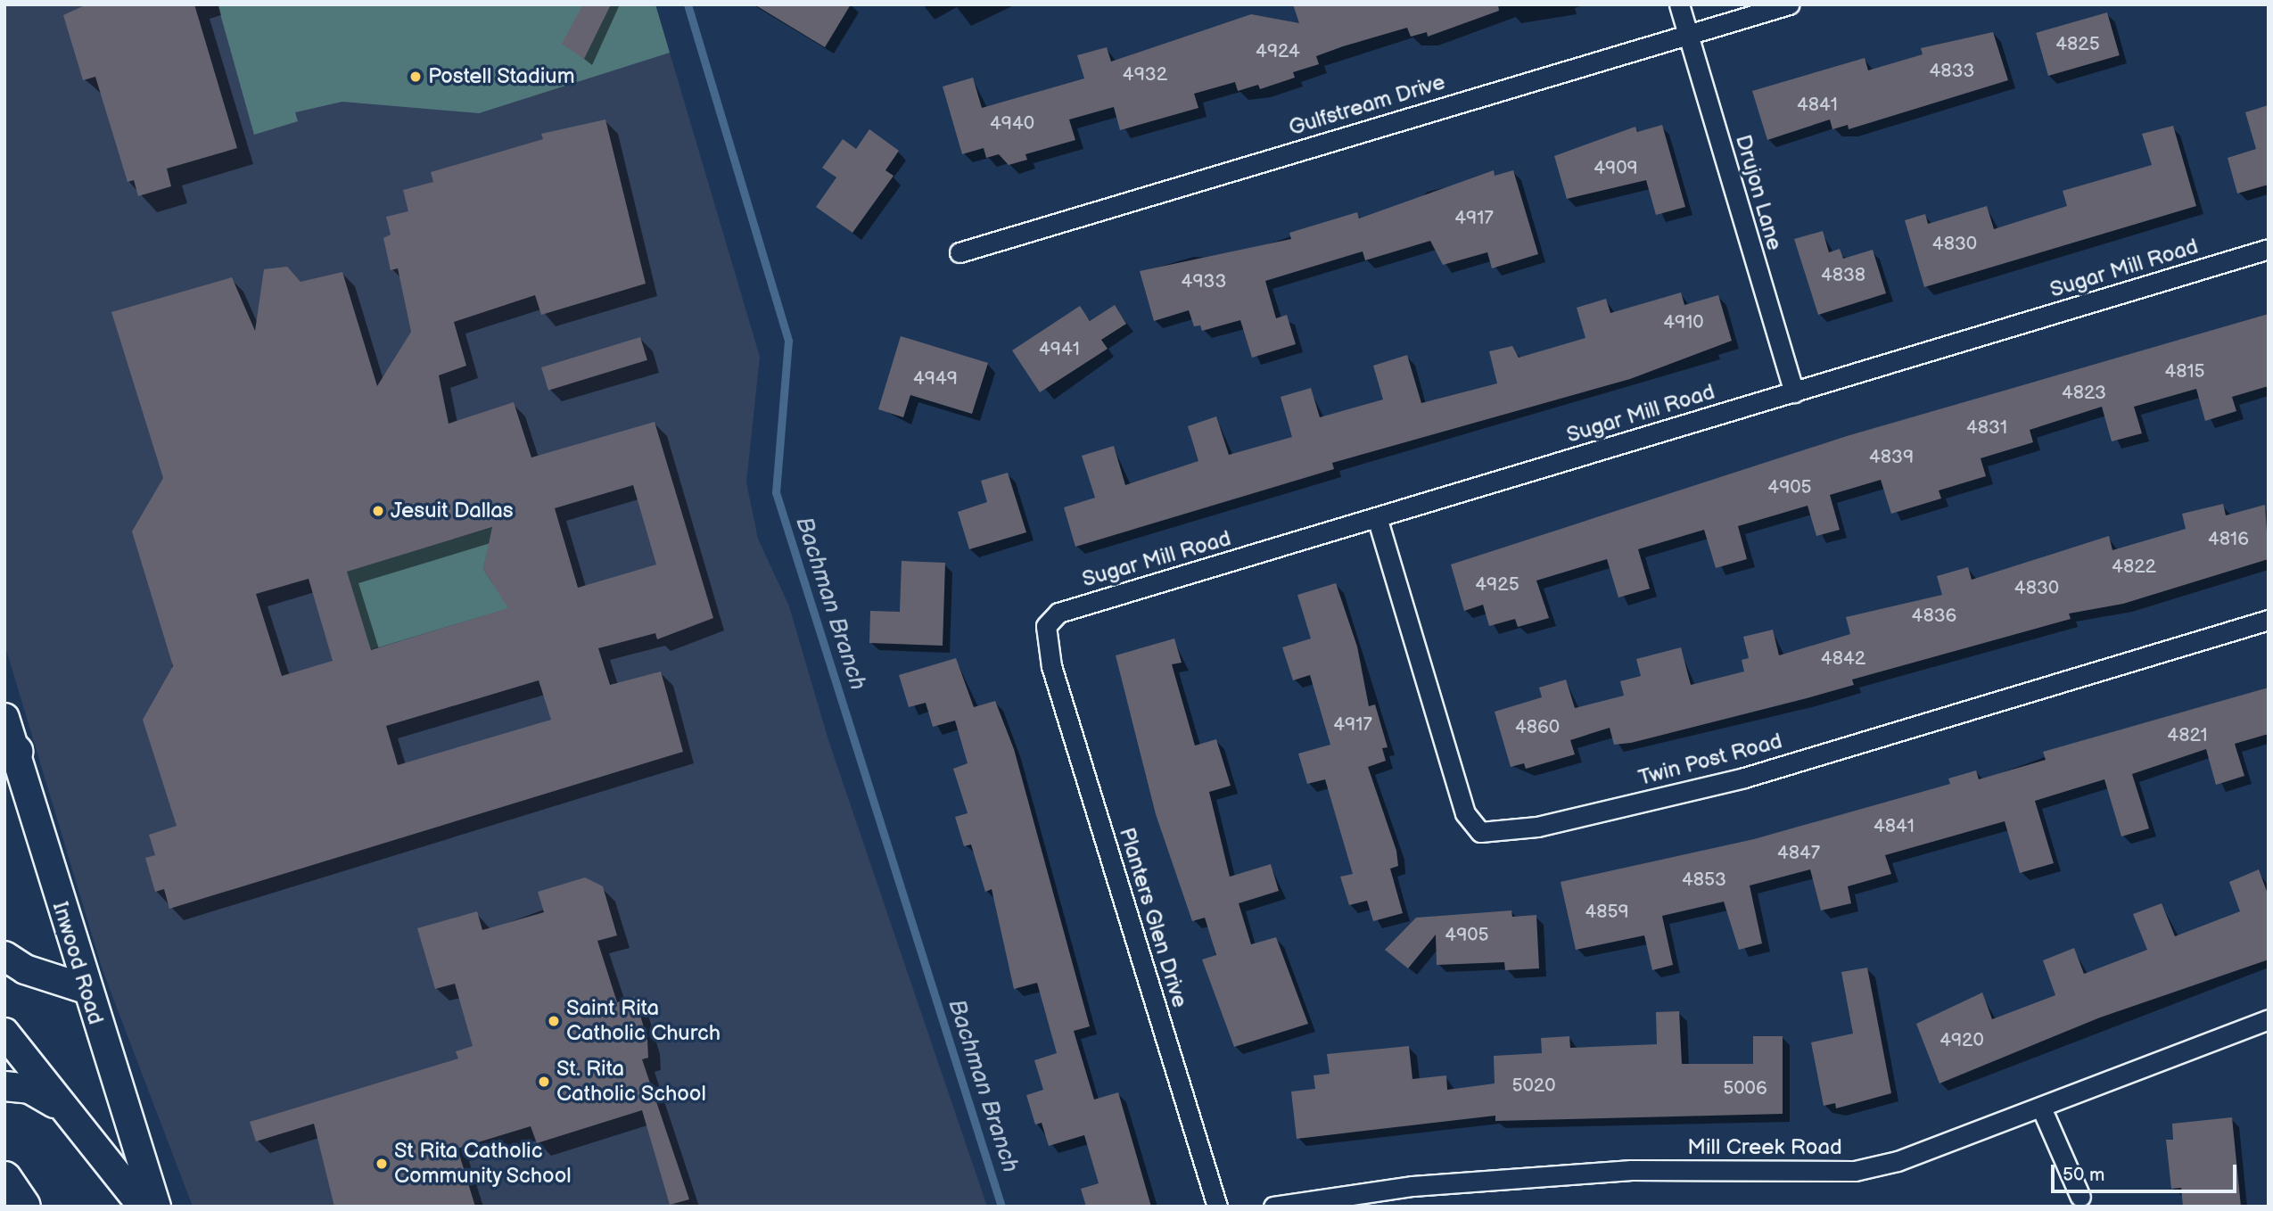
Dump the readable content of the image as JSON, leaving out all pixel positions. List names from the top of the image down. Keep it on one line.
{"streets":{"main road":["Inwood Road"],"street":["Gulfstream Drive","Drujon Lane","Sugar Mill Road","Twin Post Road","Planters Glen Drive","Mill Creek Road"]},"crossings":[["Gulfstream Drive","Drujon Lane"],["Drujon Lane","Sugar Mill Road"],["Sugar Mill Road","Twin Post Road"],["Sugar Mill Road","Planters Glen Drive"]],"water":["Bachman Branch"],"places":["Postell Stadium","Jesuit Dallas","Saint Rita Catholic Church","St. Rita Catholic School","St Rita Catholic Community School"],"house_numbers":["4825","4924","4833","4932","4841","4940","4909","4917","4830","4838","4933","4910","4941","4815","4949","4823","4831","4839","4905","4816","4822","4925","4830","4836","4842","4917","4860","4821","4841","4847","4853","4859","4905","4920","5020","5006"],"scale_bar":"50 m"}
